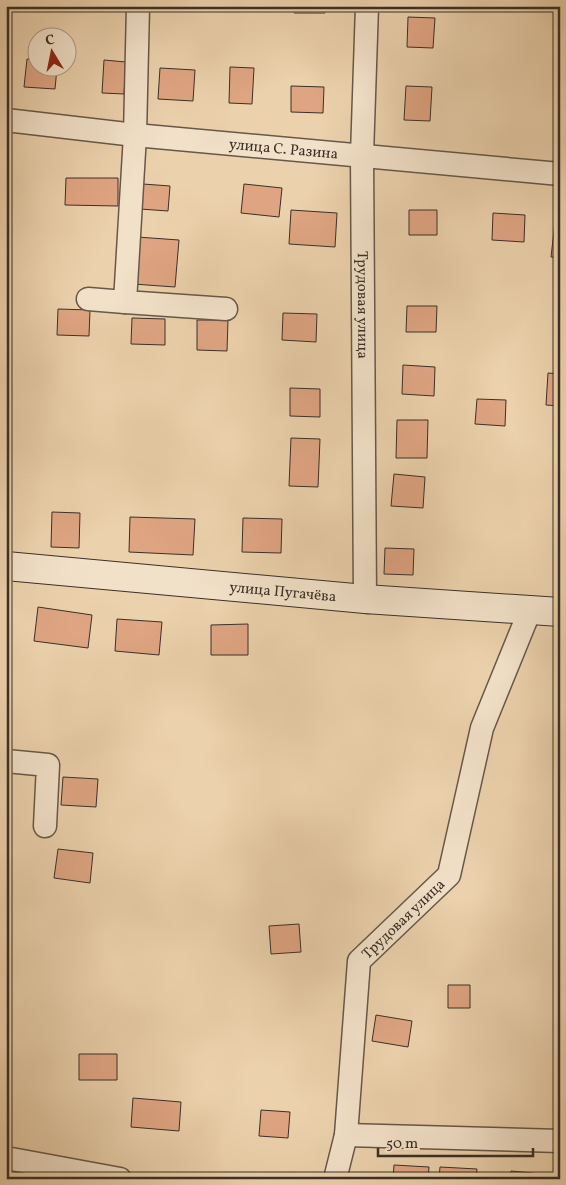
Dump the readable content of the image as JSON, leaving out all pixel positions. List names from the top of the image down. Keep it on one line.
{"streets":{"street":["улица С. Разина","Трудовая улица","улица Пугачёва"]},"crossings":[["улица С. Разина","Трудовая улица"],["Трудовая улица","улица Пугачёва"]],"scale_bar":"50 m","north":"top"}
